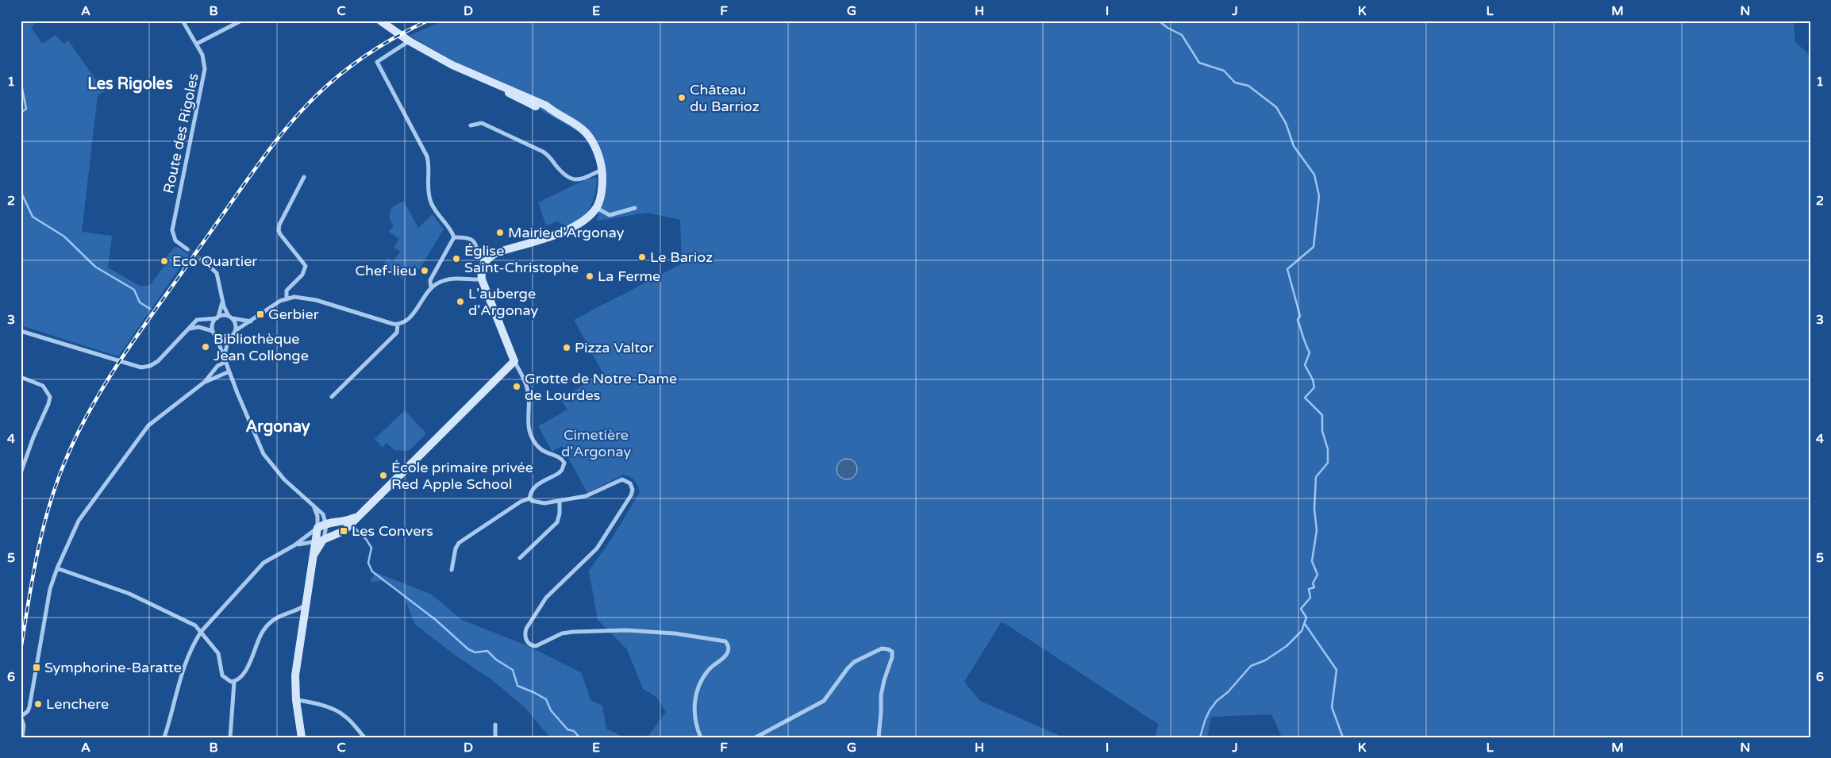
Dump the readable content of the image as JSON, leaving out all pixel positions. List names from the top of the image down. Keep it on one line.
{"streets":{"street":["Route des Rigoles"]},"districts":["Les Rigoles","Argonay"],"parks":["Cimetière d'Argonay"],"places":{"other":["Château du Barrioz","Mairie d'Argonay","Le Barioz","Église Saint-Christophe","Eco Quartier","Chef-lieu","La Ferme","L'auberge d'Argonay","Bibliothèque Jean Collonge","Pizza Valtor","Grotte de Notre-Dame de Lourdes","École primaire privée Red Apple School","Lenchere"],"transit":["Gerbier","Les Convers","Symphorine-Baratte"]},"grid":{"columns":["A","B","C","D","E","F","G","H","I","J","K","L","M","N"],"rows":["1","2","3","4","5","6"]}}
